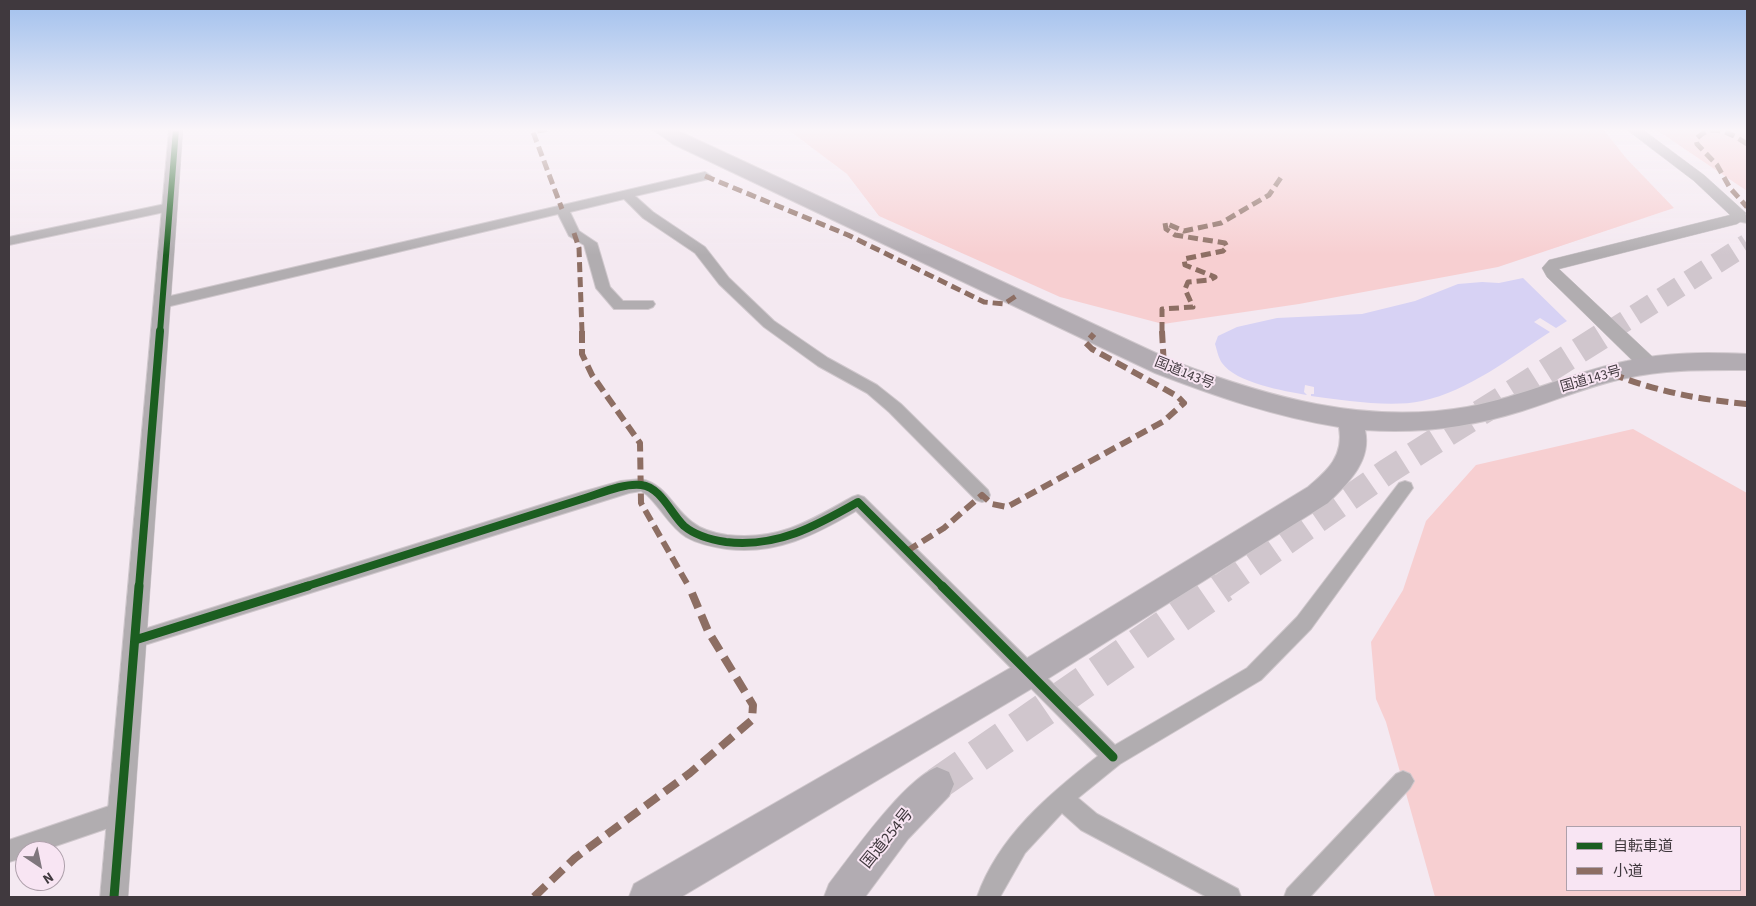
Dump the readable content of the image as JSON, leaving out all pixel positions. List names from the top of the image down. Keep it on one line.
{"streets":{"highway":["国道143号","国道254号"]},"legend":["自転車道","小道"],"north":"bottom right"}
